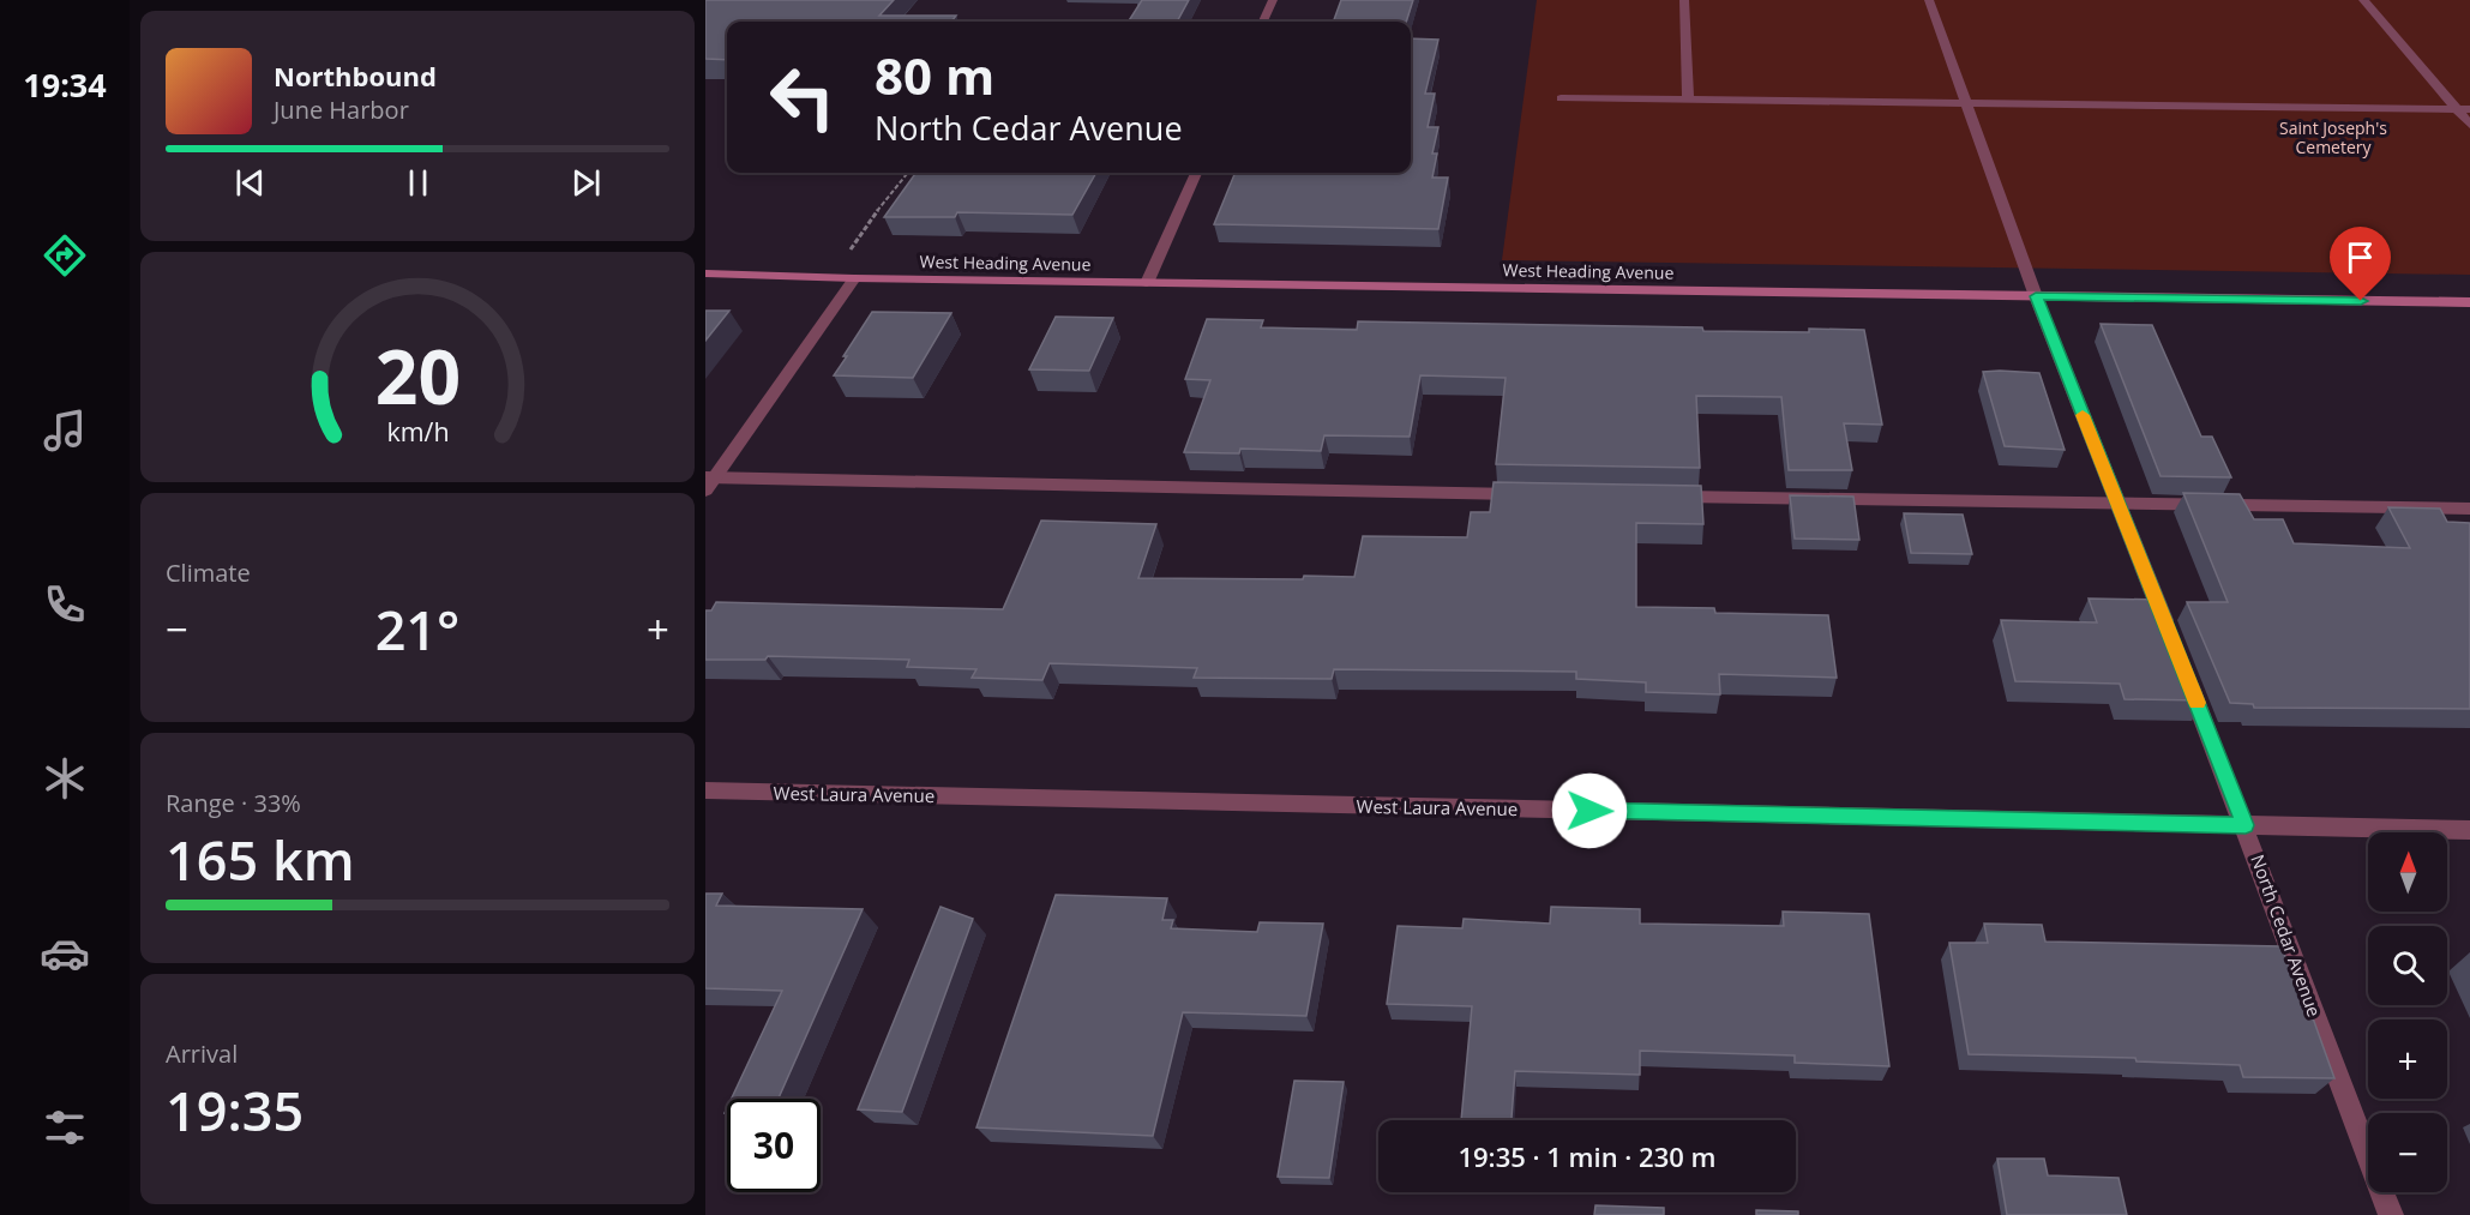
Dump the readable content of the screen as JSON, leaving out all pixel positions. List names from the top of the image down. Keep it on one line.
{"streets":{"street":["West Heading Avenue","West Laura Avenue","North Cedar Avenue"]},"crossings":[["West Laura Avenue","North Cedar Avenue"]],"parks":["Saint Joseph's Cemetery"],"north":"top","page":{"tabs":"19:34","turn":["80 m","North Cedar Avenue"],"song":["Northbound","June Harbor"],"tile":["Climate",["Range · 33%","165 km"],["Arrival","19:35"]],"heat":["−","21°","+"],"map_buttons":["+","−"],"limit":"30","trip":"19:35 · 1 min · 230 m","gauge":["20","km/h"]}}
